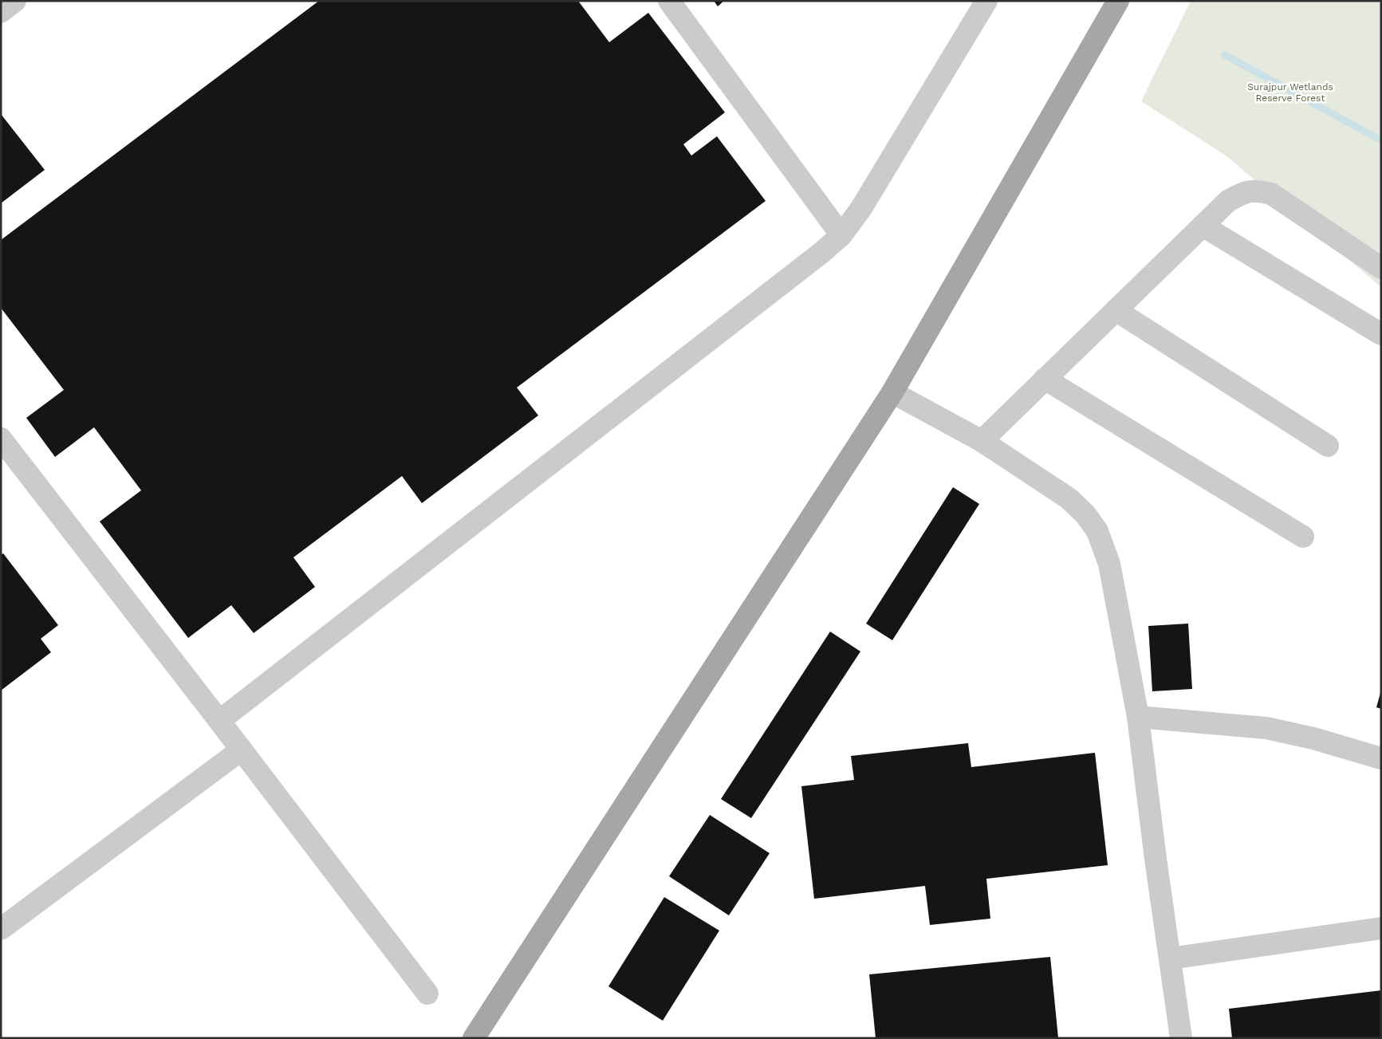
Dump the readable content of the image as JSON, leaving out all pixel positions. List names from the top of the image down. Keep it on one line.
{"parks":["Surajpur Wetlands Reserve Forest"]}
